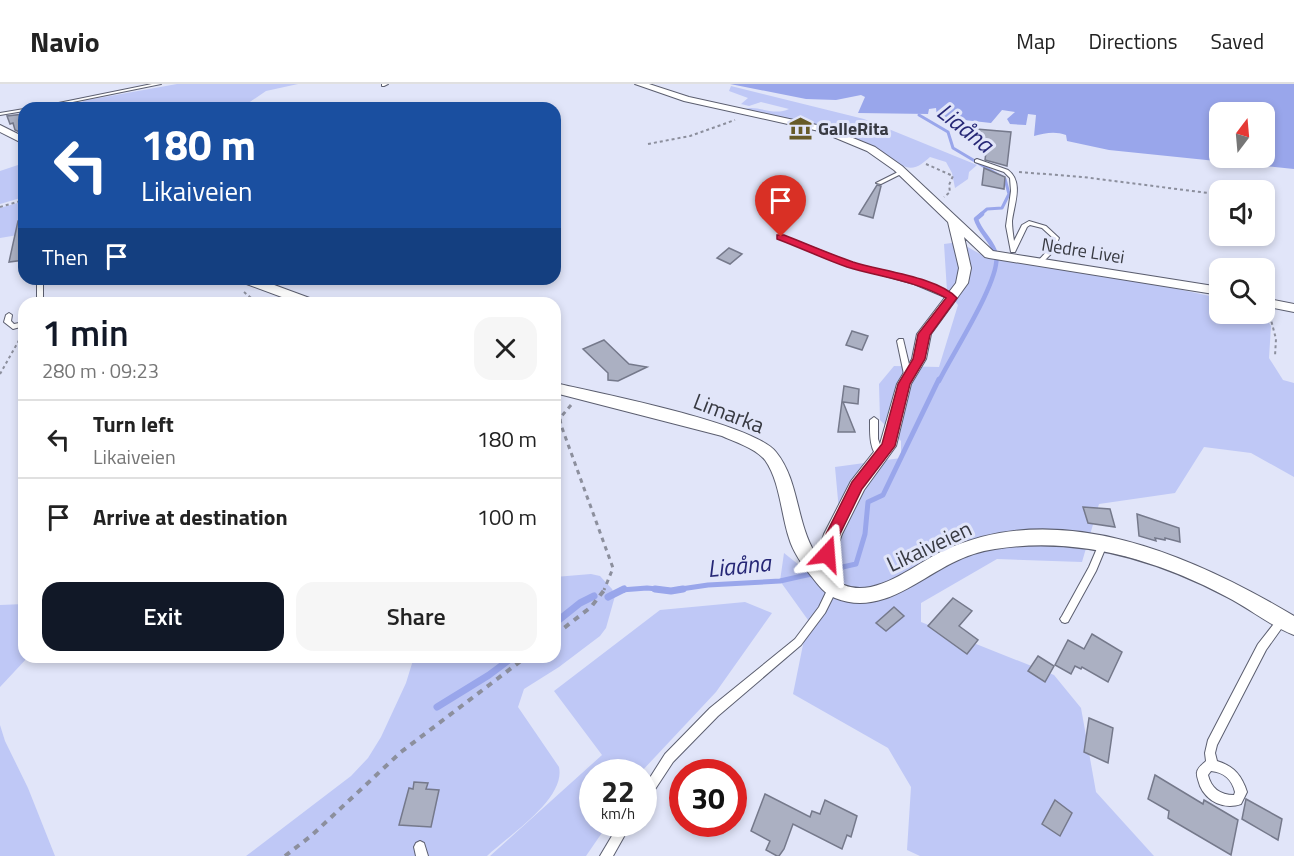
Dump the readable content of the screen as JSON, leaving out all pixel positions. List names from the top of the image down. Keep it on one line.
{"streets":{"street":["Nedre Livei","Limarka","Likaiveien"]},"water":["Liaåna"],"places":{"museum":["GalleRita"]},"north":"top","page":{"header":"Navio","nav":["Map","Directions","Saved"],"turn":["180 m","Likaiveien"],"then":"Then","heading":["1 min","280 m · 09:23"],"list":[{"name":"Turn left","note":"Likaiveien","value":"180 m"},{"name":"Arrive at destination","value":"100 m"}],"buttons":["Exit","Share"],"speed":"22 km/h","limit":"30"}}
